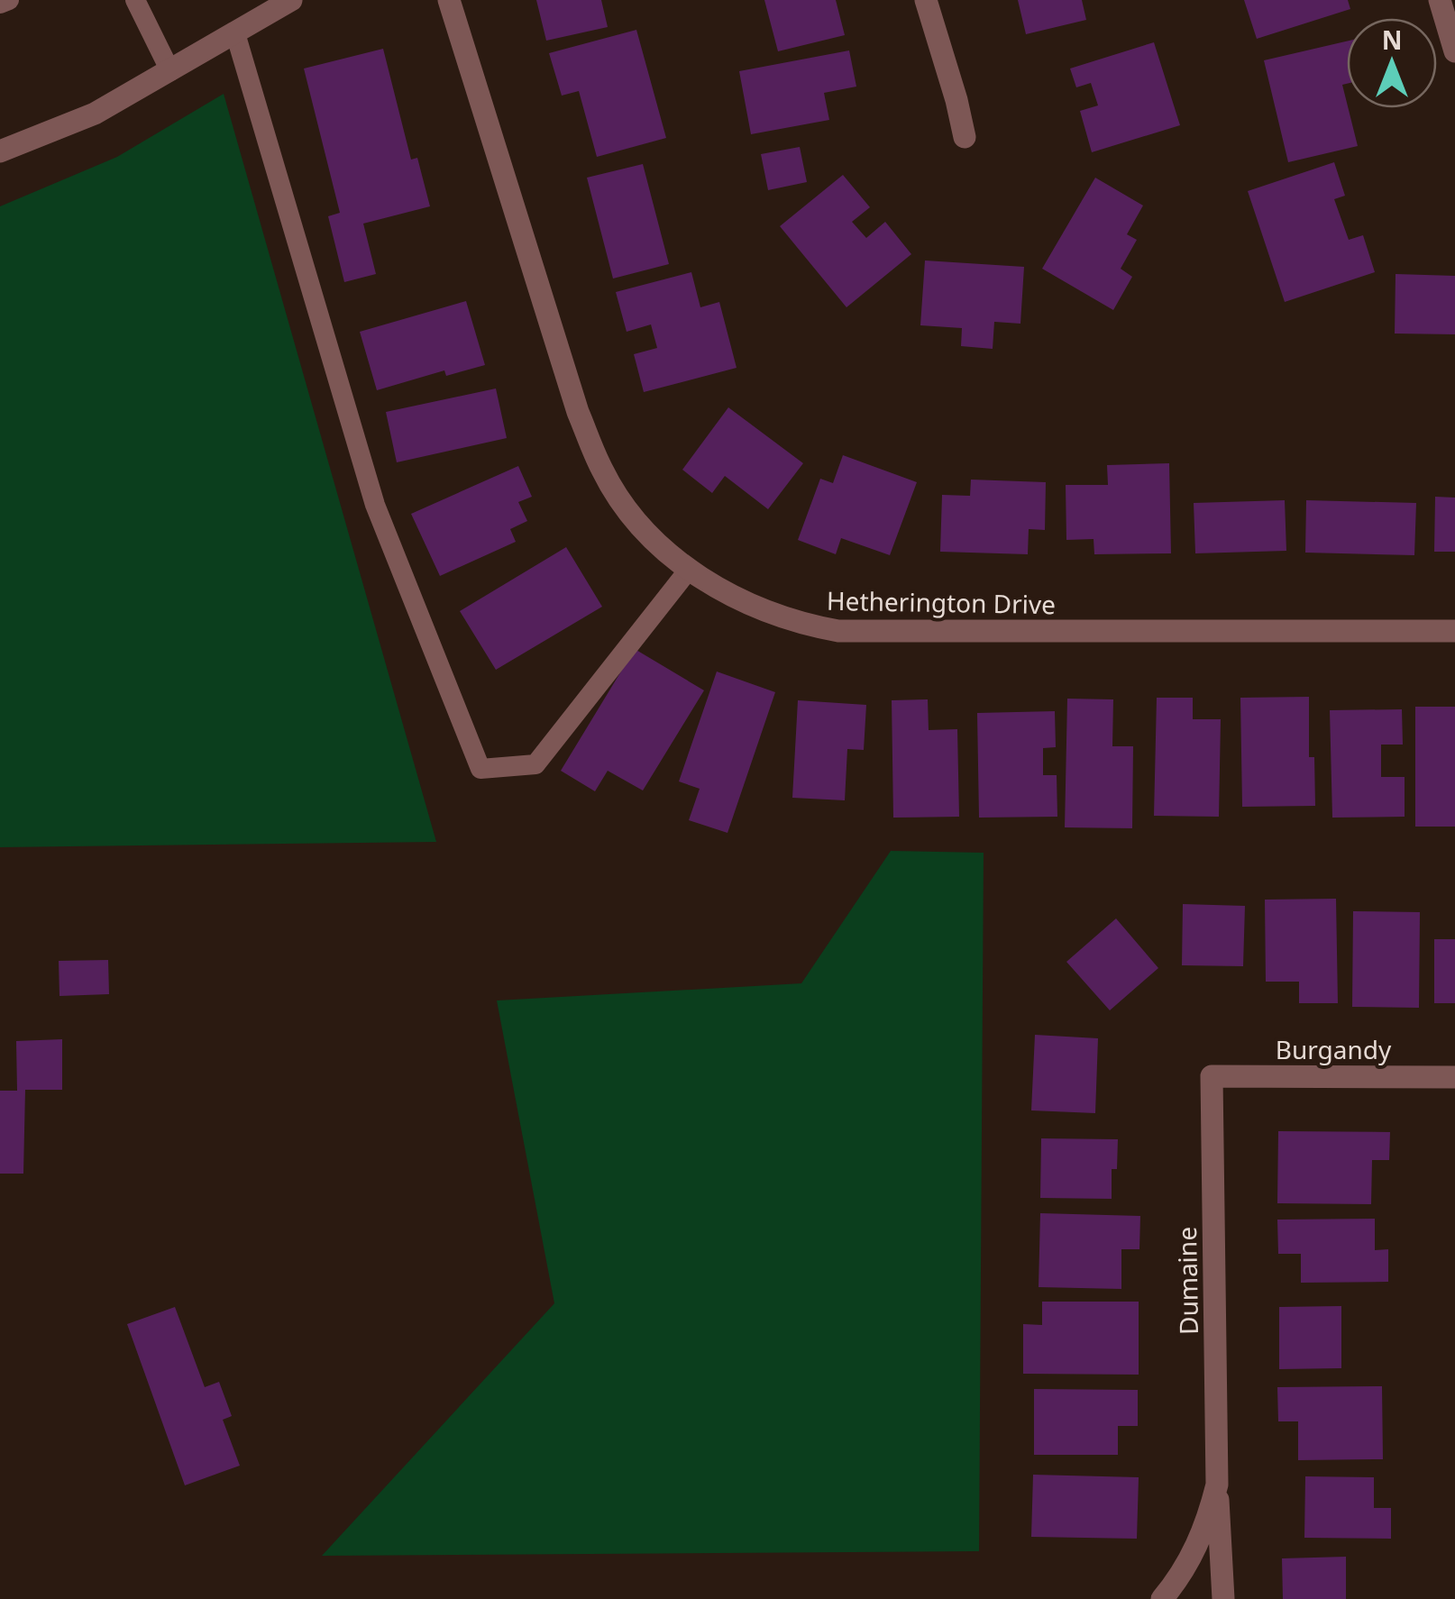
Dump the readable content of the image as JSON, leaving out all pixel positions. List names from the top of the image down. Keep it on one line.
{"streets":{"street":["Hetherington Drive","Burgandy","Dumaine"]},"crossings":[["Burgandy","Dumaine"]],"north":"top"}
